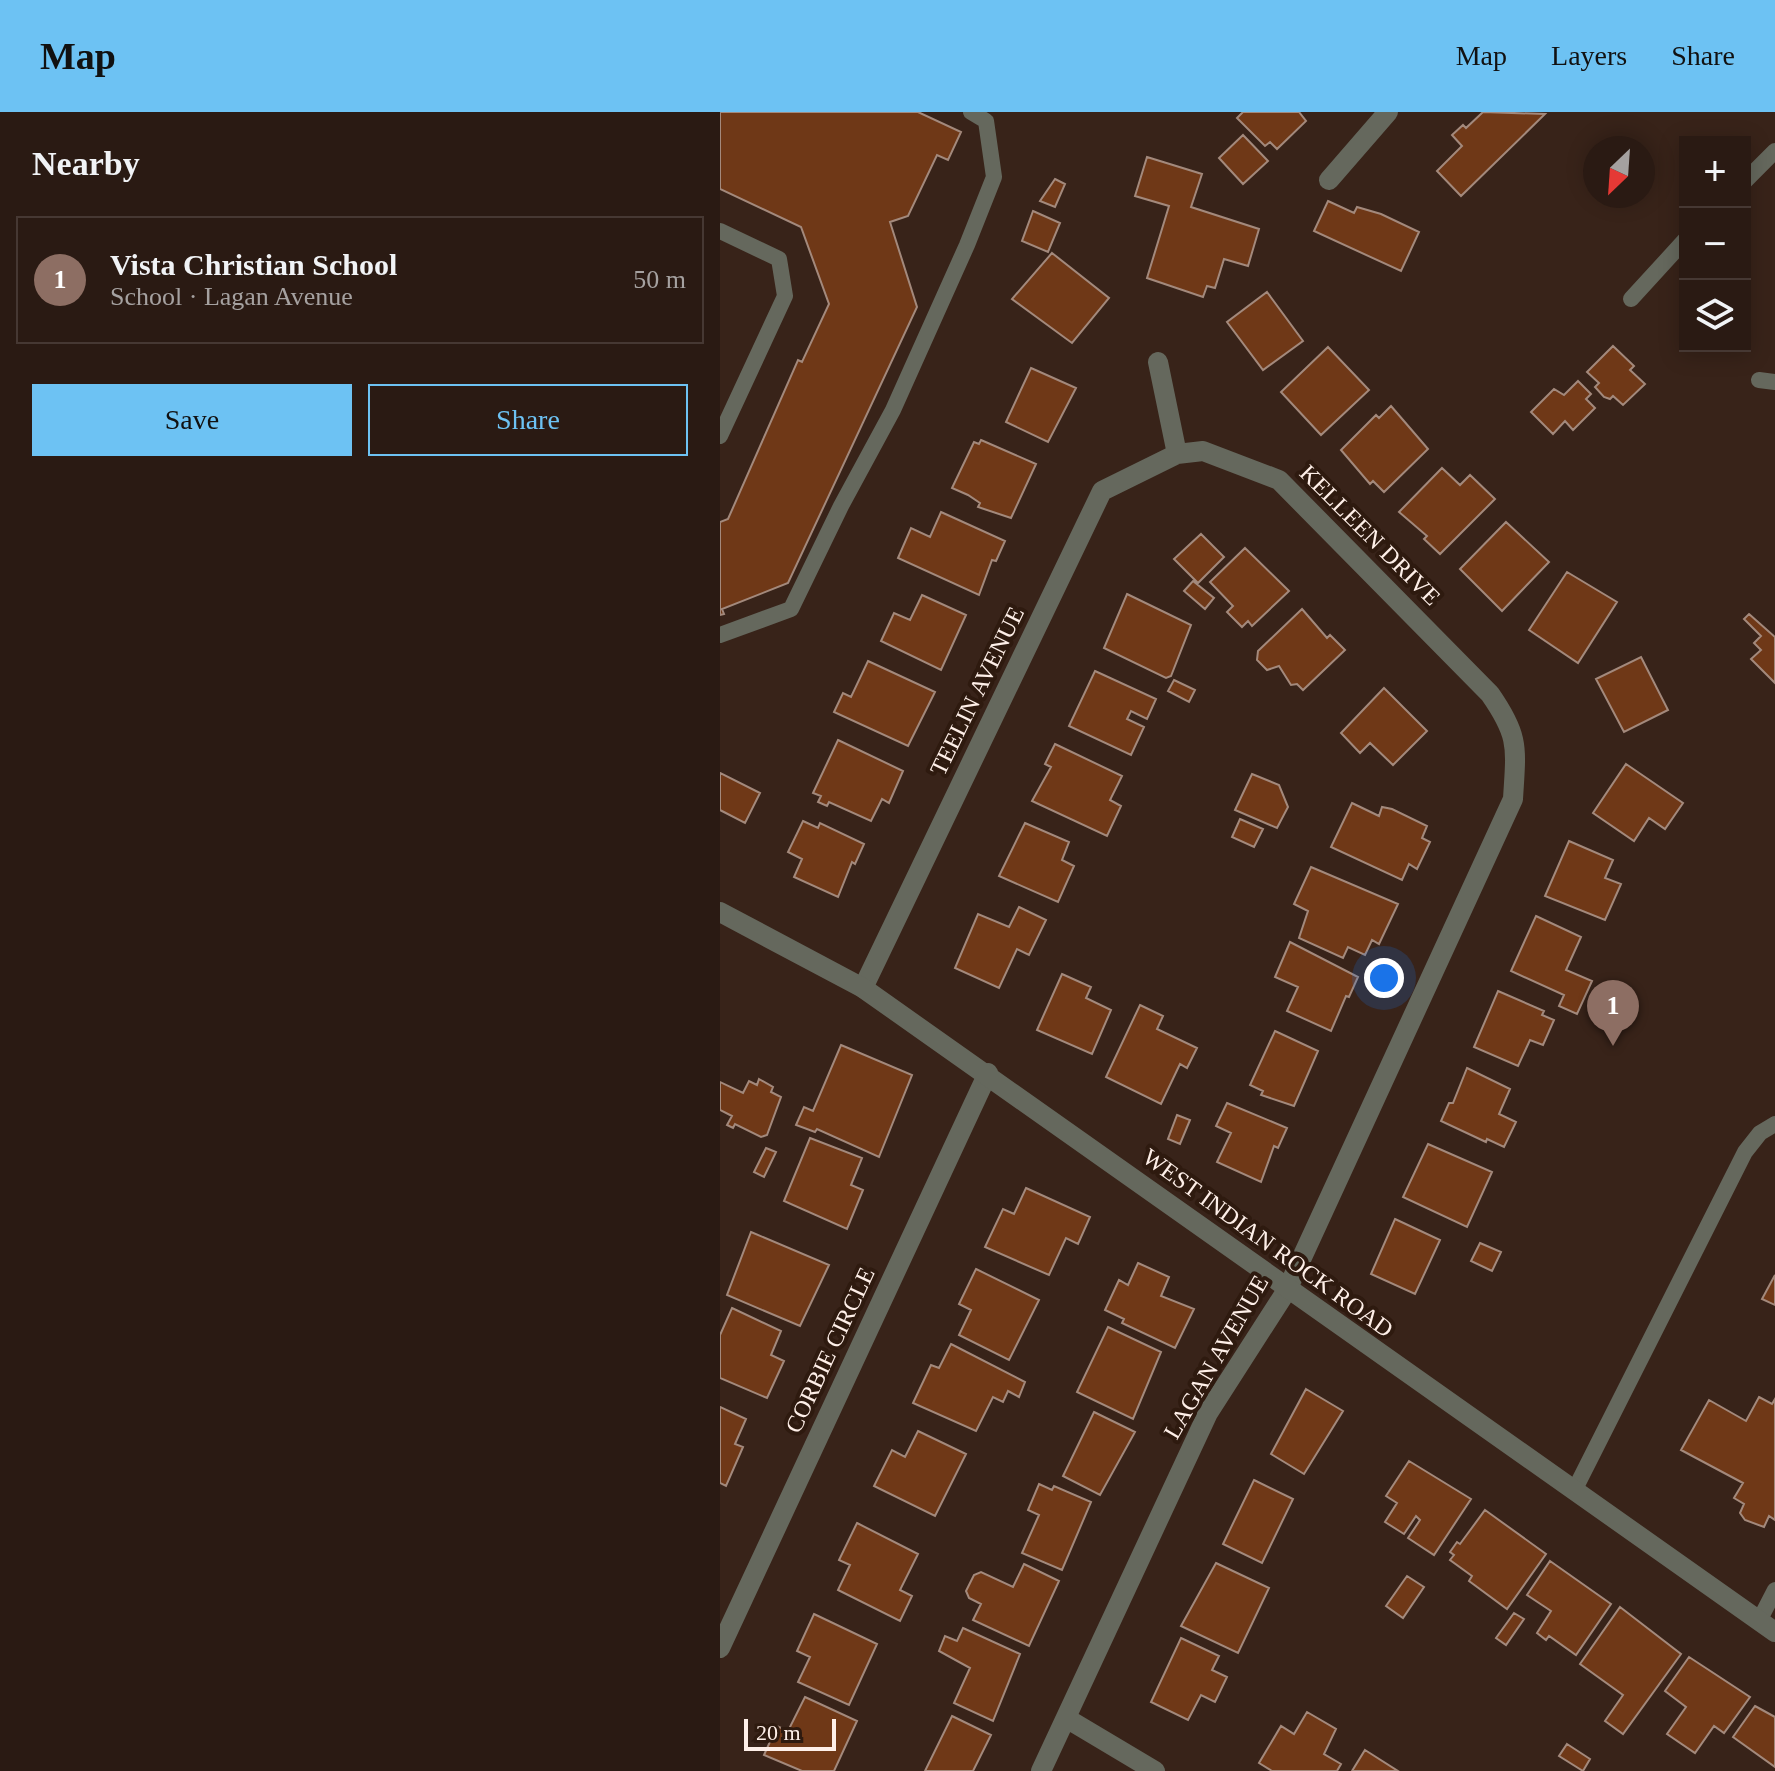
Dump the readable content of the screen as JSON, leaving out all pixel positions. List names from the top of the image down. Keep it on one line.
{"streets":{"street":["KELLEEN DRIVE","TEELIN AVENUE","WEST INDIAN ROCK ROAD","CORBIE CIRCLE","LAGAN AVENUE"]},"crossings":[["KELLEEN DRIVE","TEELIN AVENUE"],["KELLEEN DRIVE","LAGAN AVENUE"],["TEELIN AVENUE","WEST INDIAN ROCK ROAD"],["WEST INDIAN ROCK ROAD","CORBIE CIRCLE"],["WEST INDIAN ROCK ROAD","LAGAN AVENUE"]],"scale_bar":"20 m","north":"bottom left","page":{"header":"Map","nav":["Map","Layers","Share"],"heading":"Nearby","map_buttons":["+","−"],"list":[{"mark":"1","name":"Vista Christian School","note":"School · Lagan Avenue","value":"50 m"}],"buttons":["Save","Share"],"pins":"1","scale":"20 m"}}
